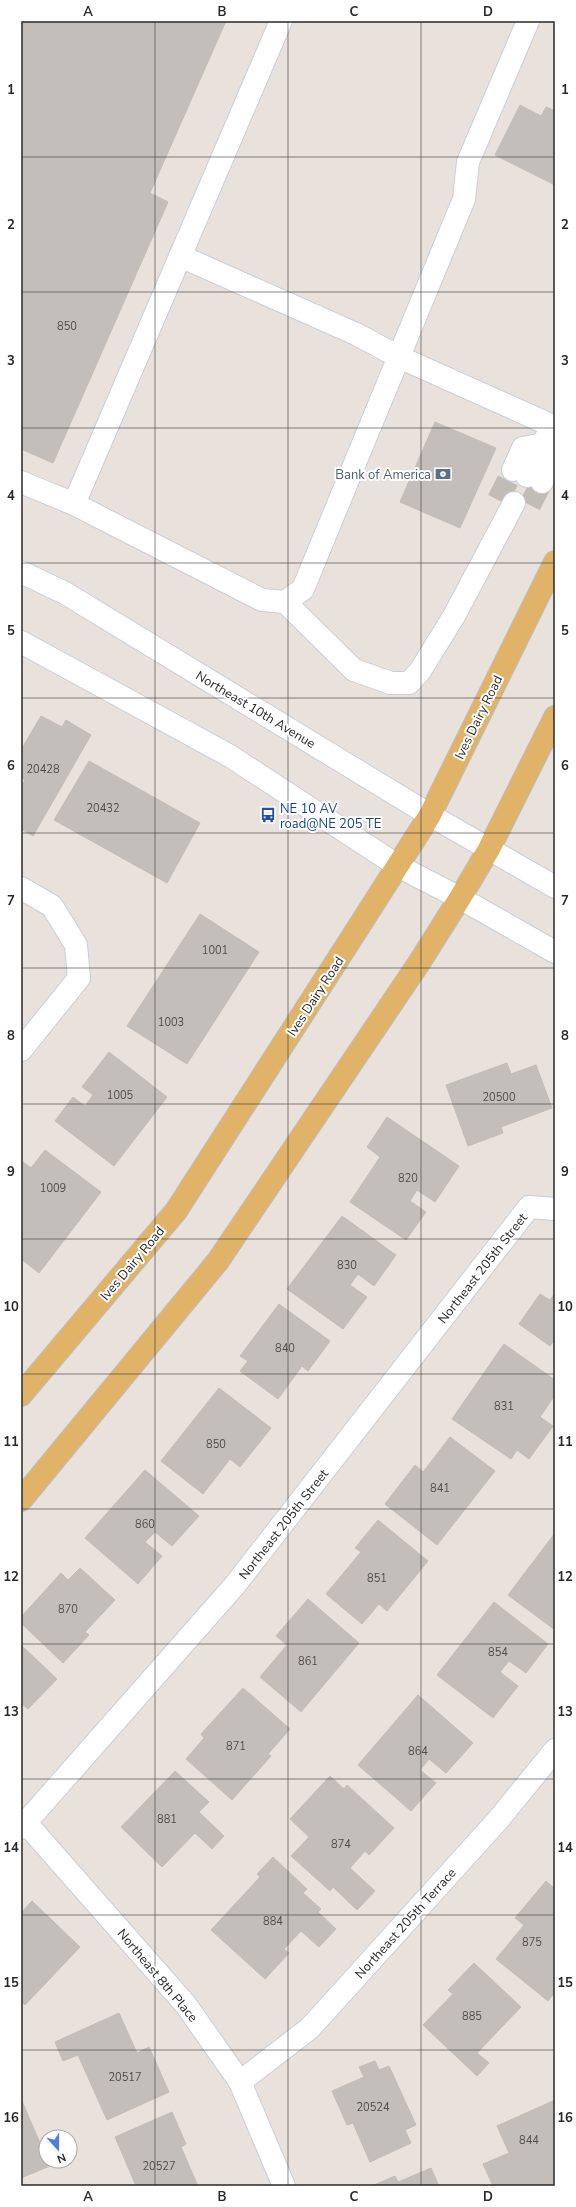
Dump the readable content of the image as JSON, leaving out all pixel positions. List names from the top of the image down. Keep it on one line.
{"streets":{"main road":["Ives Dairy Road"],"street":["Northeast 10th Avenue","Northeast 205th Street","Northeast 205th Terrace","Northeast 8th Place"]},"crossings":[["Northeast 10th Avenue","Ives Dairy Road"],["Northeast 205th Street","Northeast 8th Place"],["Northeast 205th Terrace","Northeast 8th Place"]],"places":{"bank":["Bank of America"],"bus stop":["NE 10 AV road@NE 205 TE"]},"house_numbers":["850","20428","20432","1001","1003","1005","20500","820","1009","830","840","831","850","841","860","851","870","854","861","871","864","881","874","884","875","885","20517","20524","844","20527"],"north":"bottom","grid":{"columns":["A","B","C","D"],"rows":["1","2","3","4","5","6","7","8","9","10","11","12","13","14","15","16"]}}
